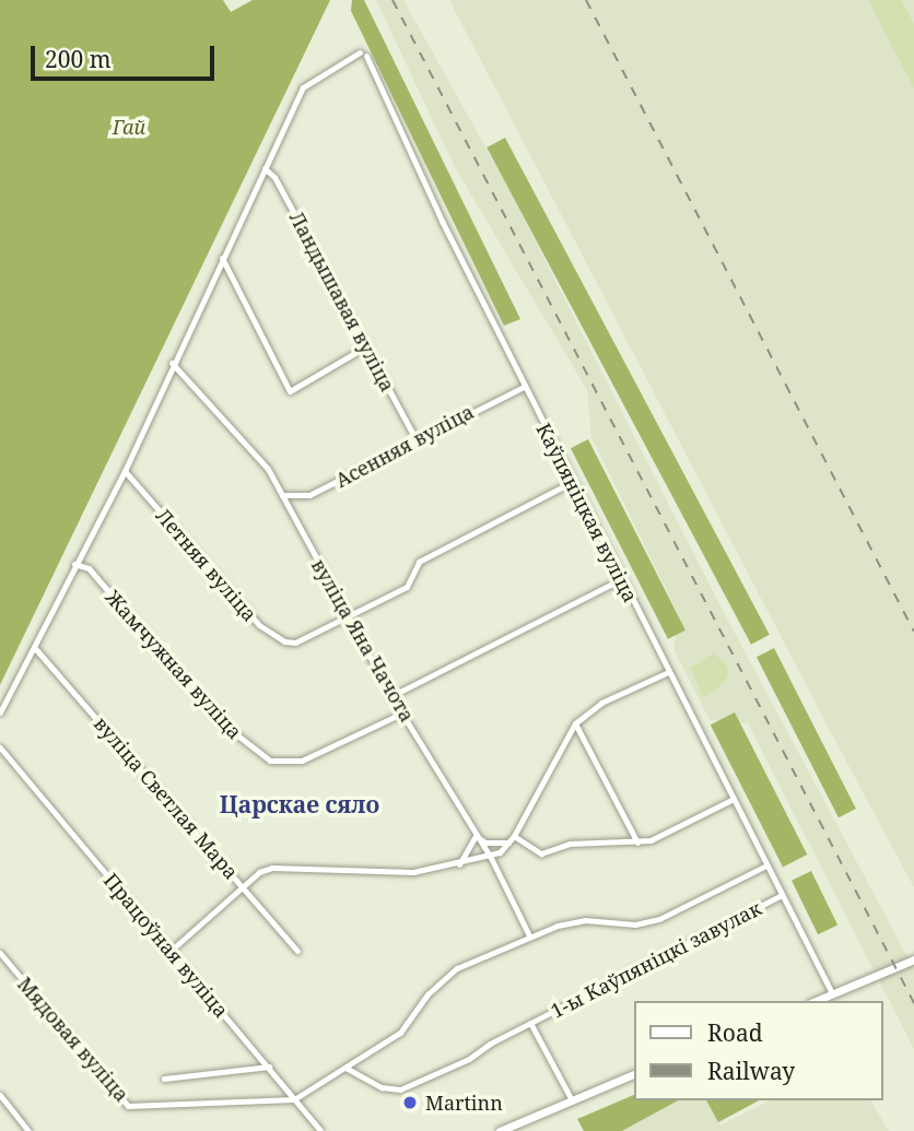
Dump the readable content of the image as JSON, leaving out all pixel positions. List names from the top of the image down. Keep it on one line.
{"streets":{"street":["Ландышавая вуліца","Асенняя вуліца","Каўпяніцкая вуліца","Летняя вуліца","вуліца Яна Чачота","Жамчужная вуліца","вуліца Светлая Мара","Працоўная вуліца","1-ы Каўпяніцкі завулак","Мядовая вуліца"]},"crossings":[["Ландышавая вуліца","Асенняя вуліца"],["Ландышавая вуліца","Каўпяніцкая вуліца"],["Асенняя вуліца","Каўпяніцкая вуліца"],["Асенняя вуліца","вуліца Яна Чачота"],["Каўпяніцкая вуліца","Летняя вуліца"],["Каўпяніцкая вуліца","1-ы Каўпяніцкі завулак"],["Летняя вуліца","вуліца Яна Чачота"],["вуліца Яна Чачота","Жамчужная вуліца"],["вуліца Яна Чачота","1-ы Каўпяніцкі завулак"],["Працоўная вуліца","1-ы Каўпяніцкі завулак"],["Працоўная вуліца","Мядовая вуліца"],["1-ы Каўпяніцкі завулак","Мядовая вуліца"]],"districts":["Царскае сяло"],"parks":["Гай"],"places":["Martinn"],"legend":["Road","Railway"],"scale_bar":"200 m"}
